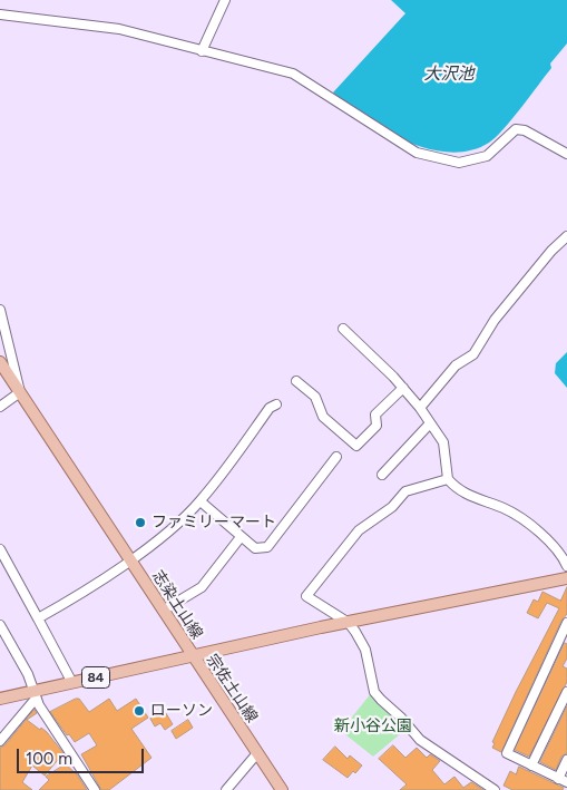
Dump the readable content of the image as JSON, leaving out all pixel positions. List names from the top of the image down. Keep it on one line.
{"streets":{"main road":["志染土山線","84","宗佐土山線"]},"crossings":[["志染土山線","宗佐土山線"]],"water":["大沢池"],"parks":["新小谷公園"],"places":["ファミリーマート","ローソン"],"scale_bar":"100 m"}
